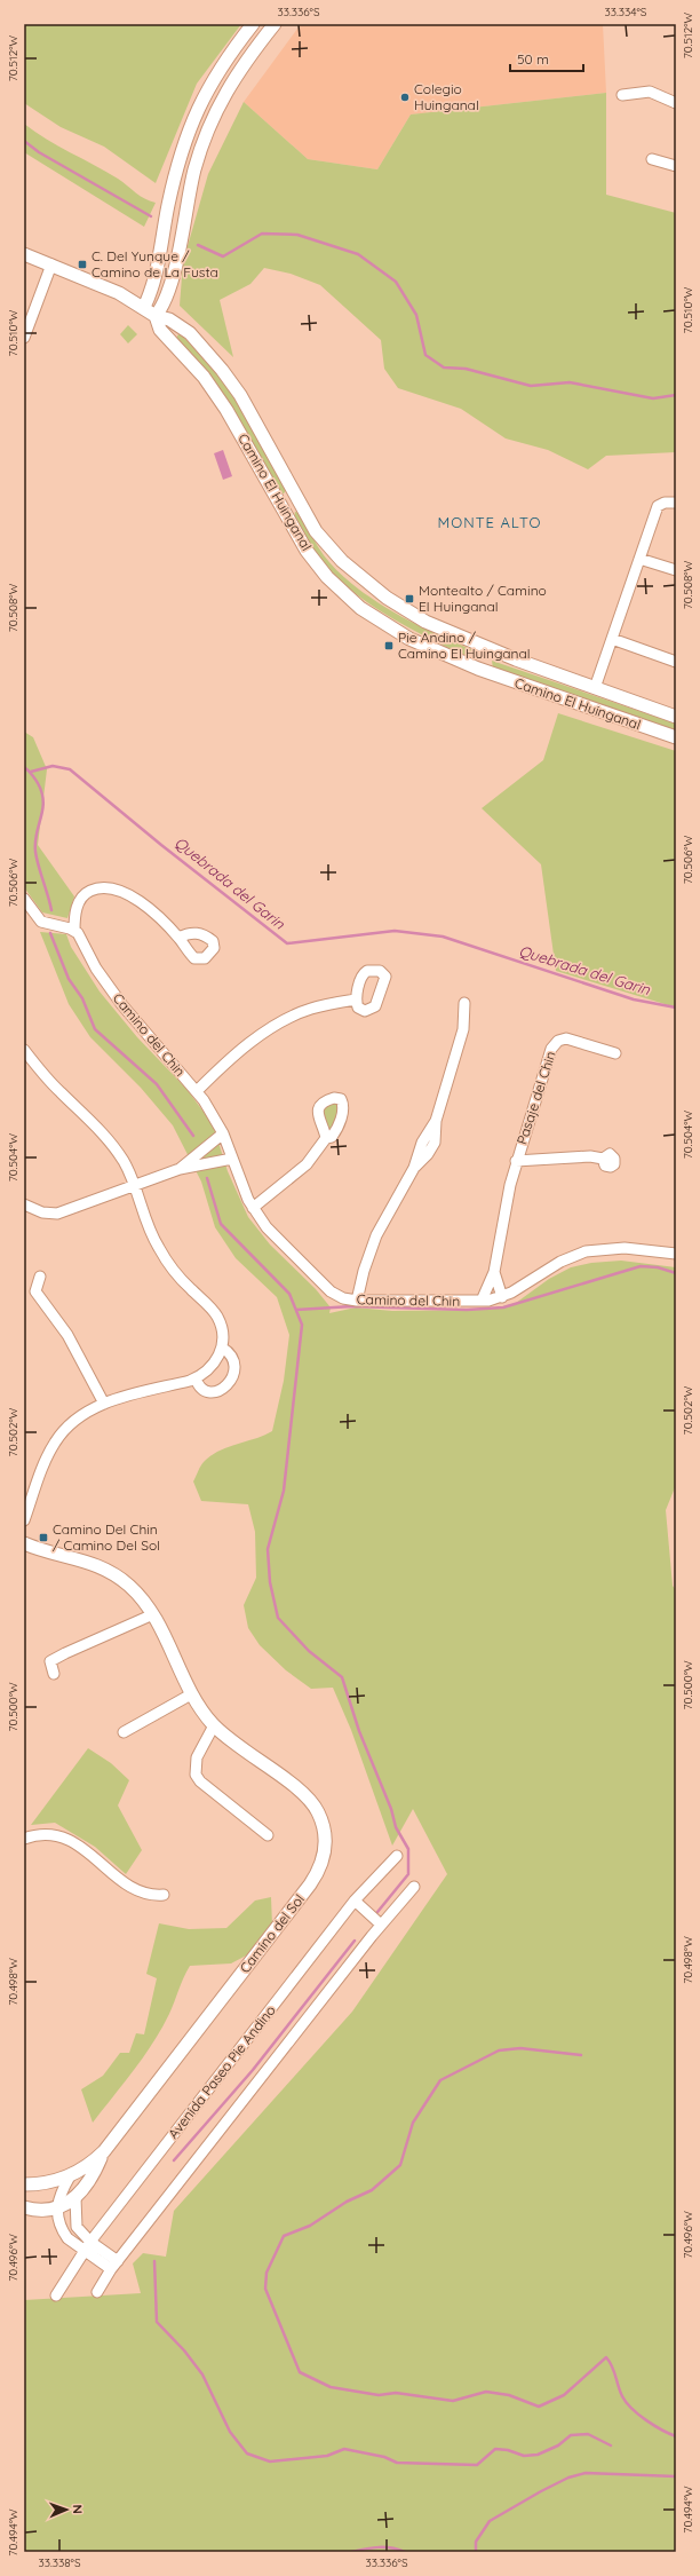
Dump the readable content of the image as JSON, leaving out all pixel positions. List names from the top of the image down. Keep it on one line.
{"streets":{"street":["Camino El Huinganal","Camino del Chin","Pasaje del Chin","Camino del Sol","Avenida Paseo Pie Andino"]},"crossings":[["Camino del Chin","Pasaje del Chin"]],"districts":["MONTE ALTO"],"water":["Quebrada del Garin"],"places":{"other":["Colegio Huinganal"],"transit":["C. Del Yunque / Camino de La Fusta","Montealto / Camino El Huinganal","Pie Andino / Camino El Huinganal","Camino Del Chin / Camino Del Sol"]},"scale_bar":"50 m","north":"right","coordinates":["33.336°S","33.334°S","70.512°W","70.510°W","70.508°W","70.506°W","70.504°W","70.502°W","70.500°W","70.498°W","70.496°W","70.494°W","33.338°S"]}
